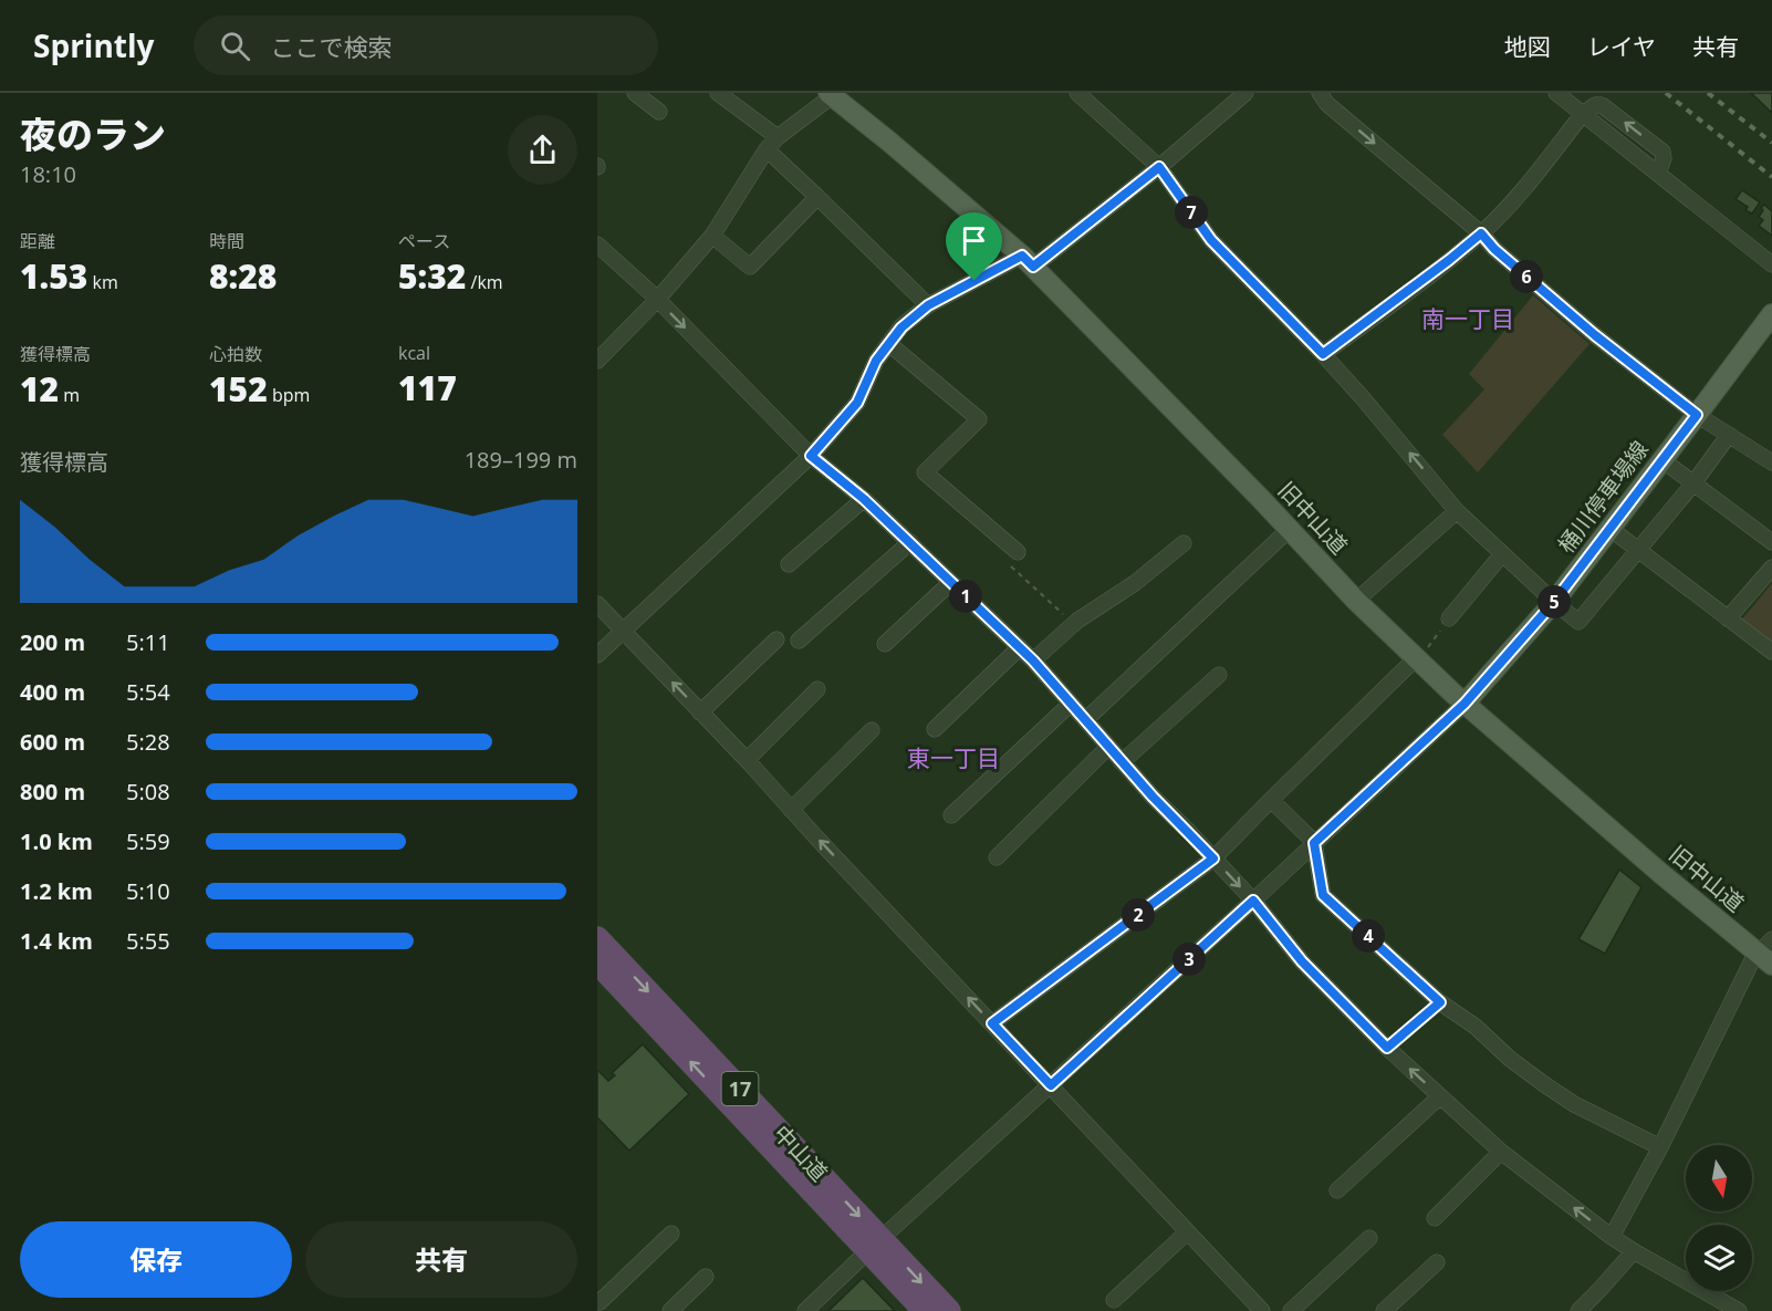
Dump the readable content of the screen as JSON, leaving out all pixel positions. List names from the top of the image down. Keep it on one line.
{"streets":{"highway":["17","中山道"],"main road":["桶川停車場線","旧中山道"]},"crossings":[["桶川停車場線","旧中山道"]],"districts":["南一丁目","東一丁目"],"north":"bottom","page":{"header":"Sprintly","search":"ここで検索","nav":["地図","レイヤ","共有"],"heading":["夜のラン","18:10"],"pins":["7","6","1","5","2","4","3"],"stats":[["距離","1.53 km"],["時間","8:28"],["ペース","5:32 /km"],["獲得標高","12 m"],["心拍数","152 bpm"],["kcal","117"]],"chart":["獲得標高","189–199 m"],"list":[{"name":"200 m","note":"5:11"},{"name":"400 m","note":"5:54"},{"name":"600 m","note":"5:28"},{"name":"800 m","note":"5:08"},{"name":"1.0 km","note":"5:59"},{"name":"1.2 km","note":"5:10"},{"name":"1.4 km","note":"5:55"}],"buttons":["保存","共有"]}}
